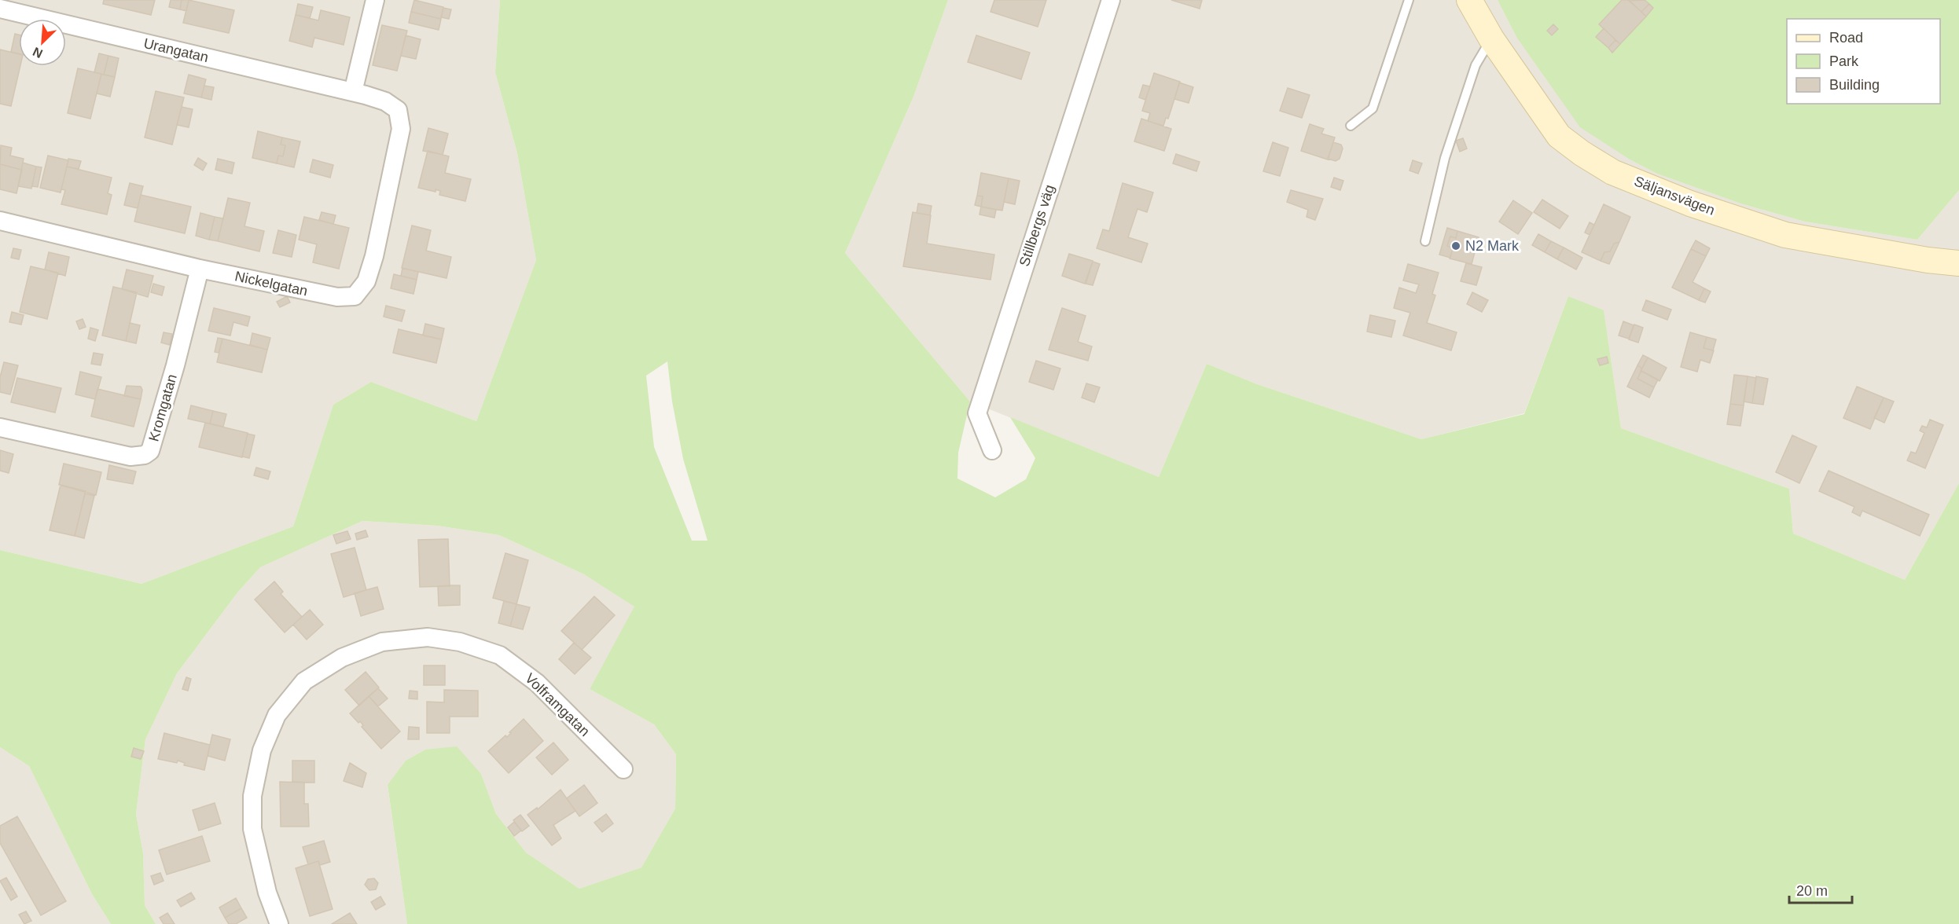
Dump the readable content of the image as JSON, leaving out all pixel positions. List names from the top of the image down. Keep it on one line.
{"streets":{"street":["Urangatan","Säljansvägen","Stillbergs väg","Nickelgatan","Kromgatan","Volframgatan"]},"crossings":[["Urangatan","Nickelgatan"],["Nickelgatan","Kromgatan"]],"places":["N2 Mark"],"legend":["Road","Park","Building"],"scale_bar":"20 m","north":"bottom left"}
